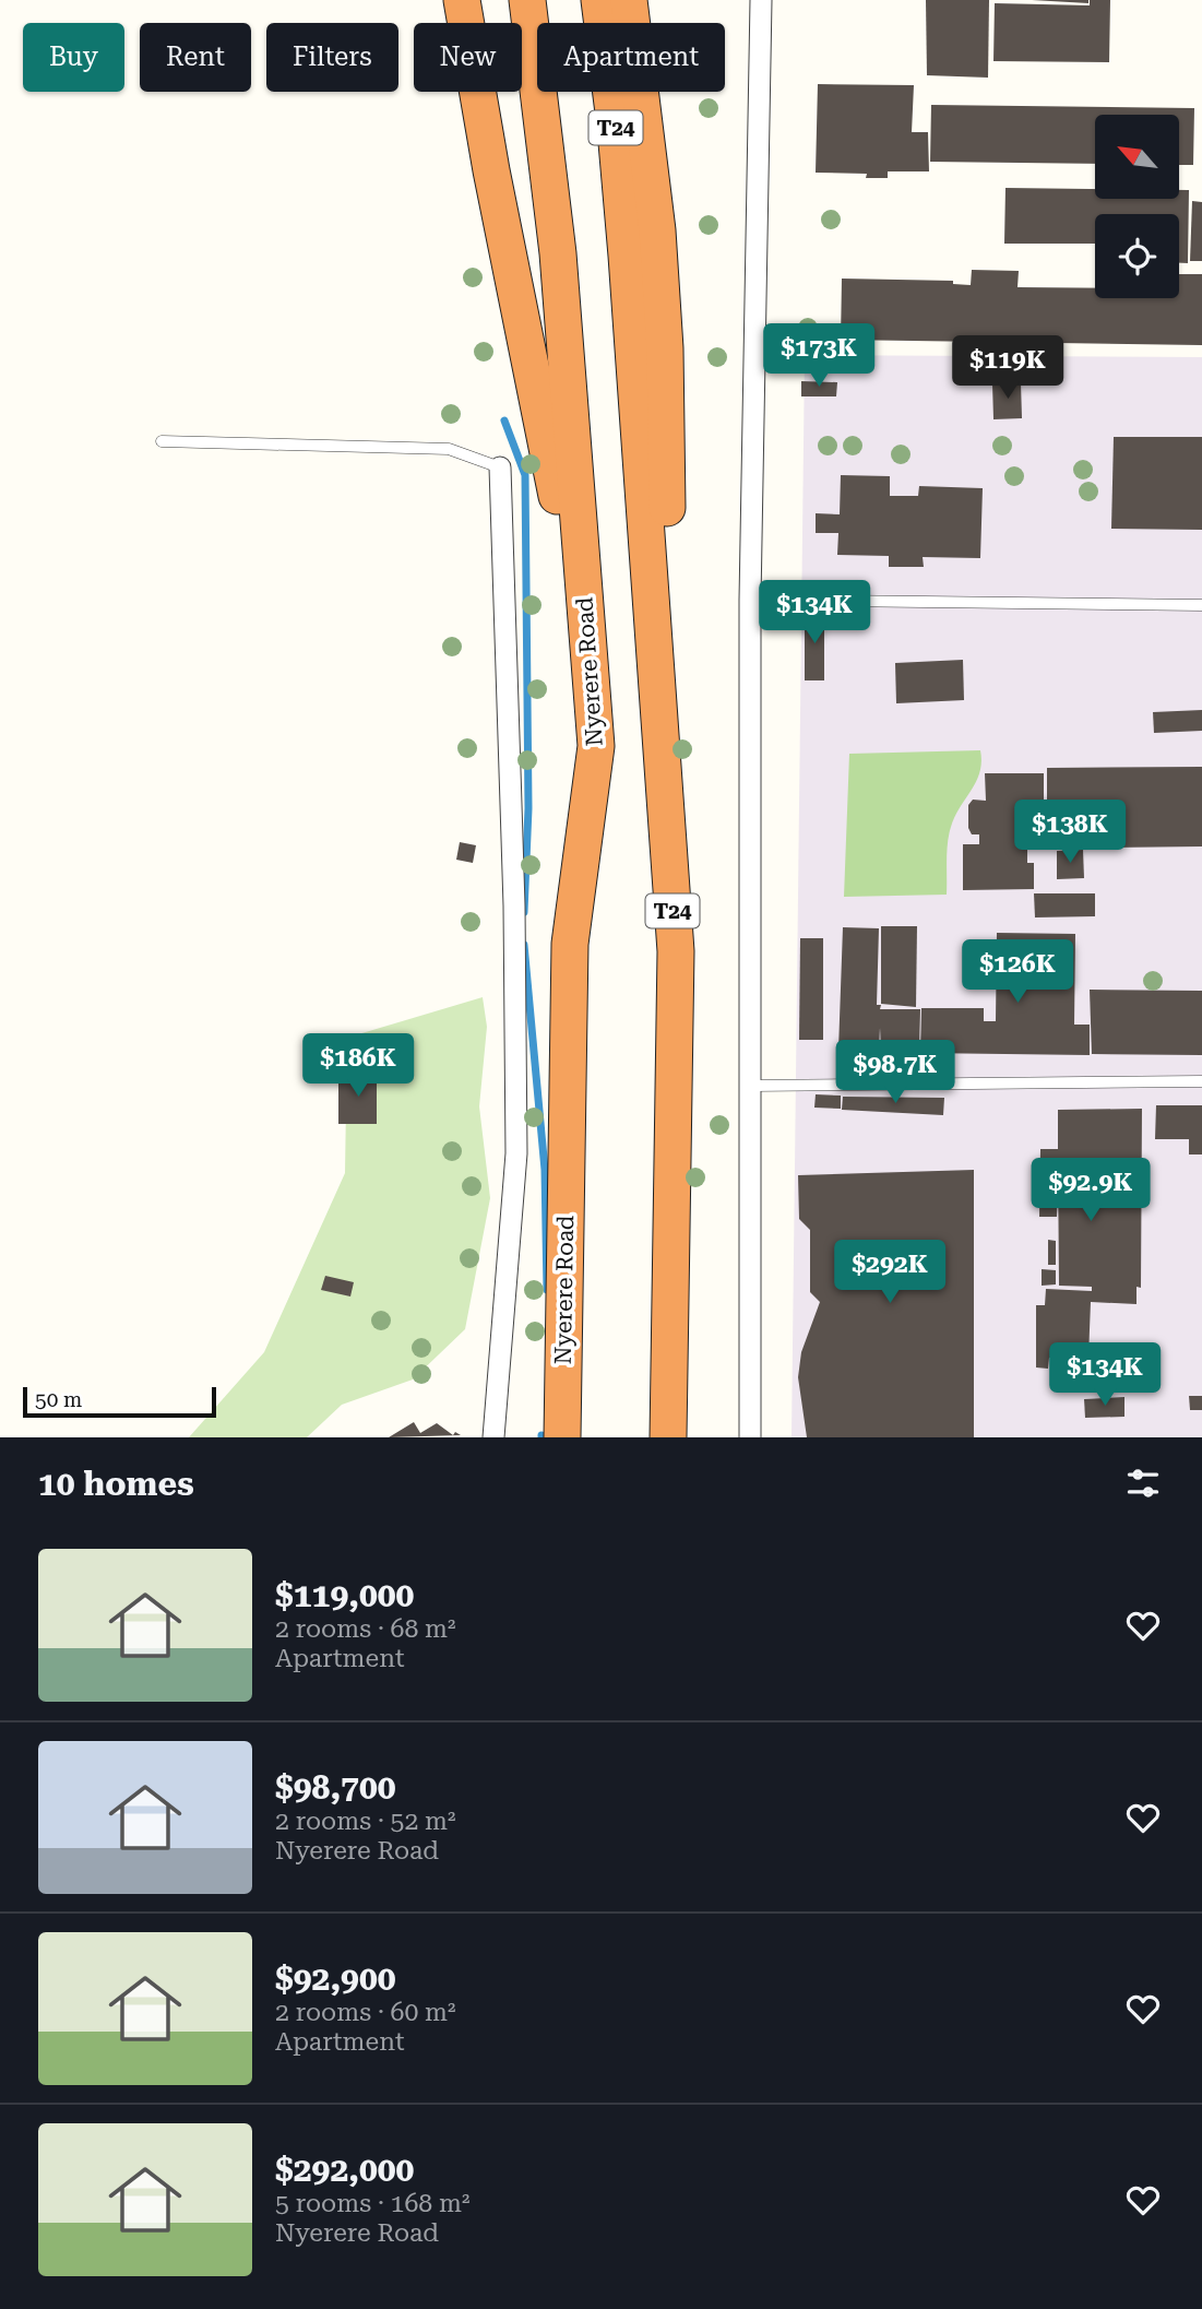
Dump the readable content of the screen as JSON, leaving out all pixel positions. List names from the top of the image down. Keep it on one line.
{"streets":{"highway":["T24","Nyerere Road"]},"scale_bar":"50 m","north":"top left","page":{"chip":["Buy","Rent","Filters","New","Apartment"],"price":["$173K","$119K","$134K","$138K","$126K","$186K","$98.7K","$92.9K","$292K","$134K"],"scale":"50 m","heading":"10 homes","list":[{"name":"$119,000","note":"2 rooms · 68 m² · Apartment"},{"name":"$98,700","note":"2 rooms · 52 m² · Nyerere Road"},{"name":"$92,900","note":"2 rooms · 60 m² · Apartment"},{"name":"$292,000","note":"5 rooms · 168 m² · Nyerere Road"}]}}
